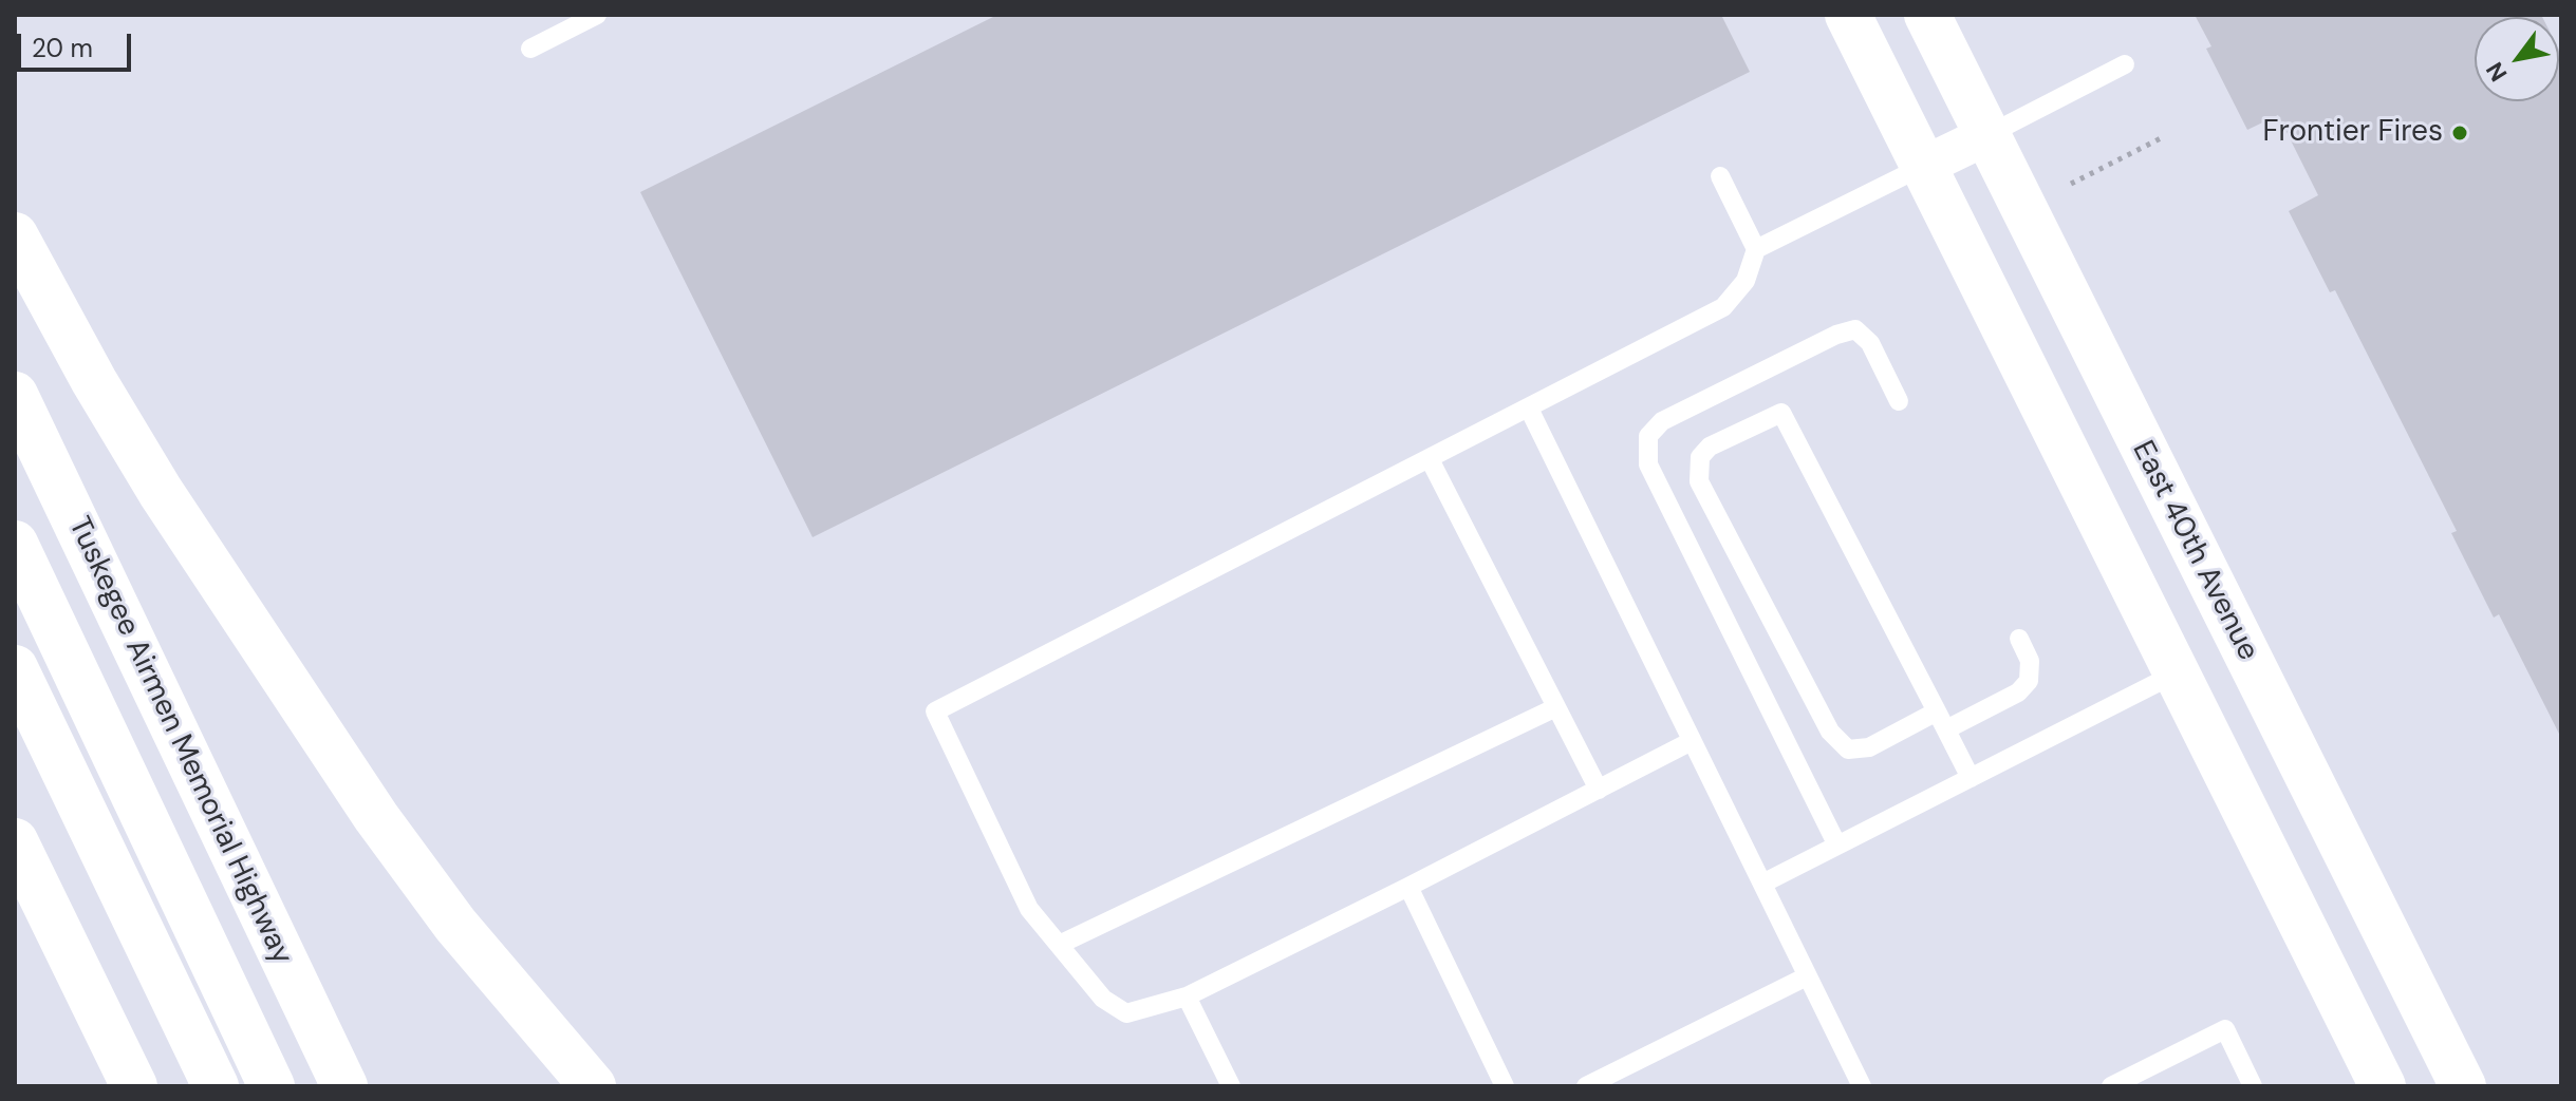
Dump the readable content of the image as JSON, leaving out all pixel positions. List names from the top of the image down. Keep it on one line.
{"streets":{"main road":["East 40th Avenue","Tuskegee Airmen Memorial Highway"]},"places":["Frontier Fires"],"scale_bar":"20 m","north":"bottom left"}
